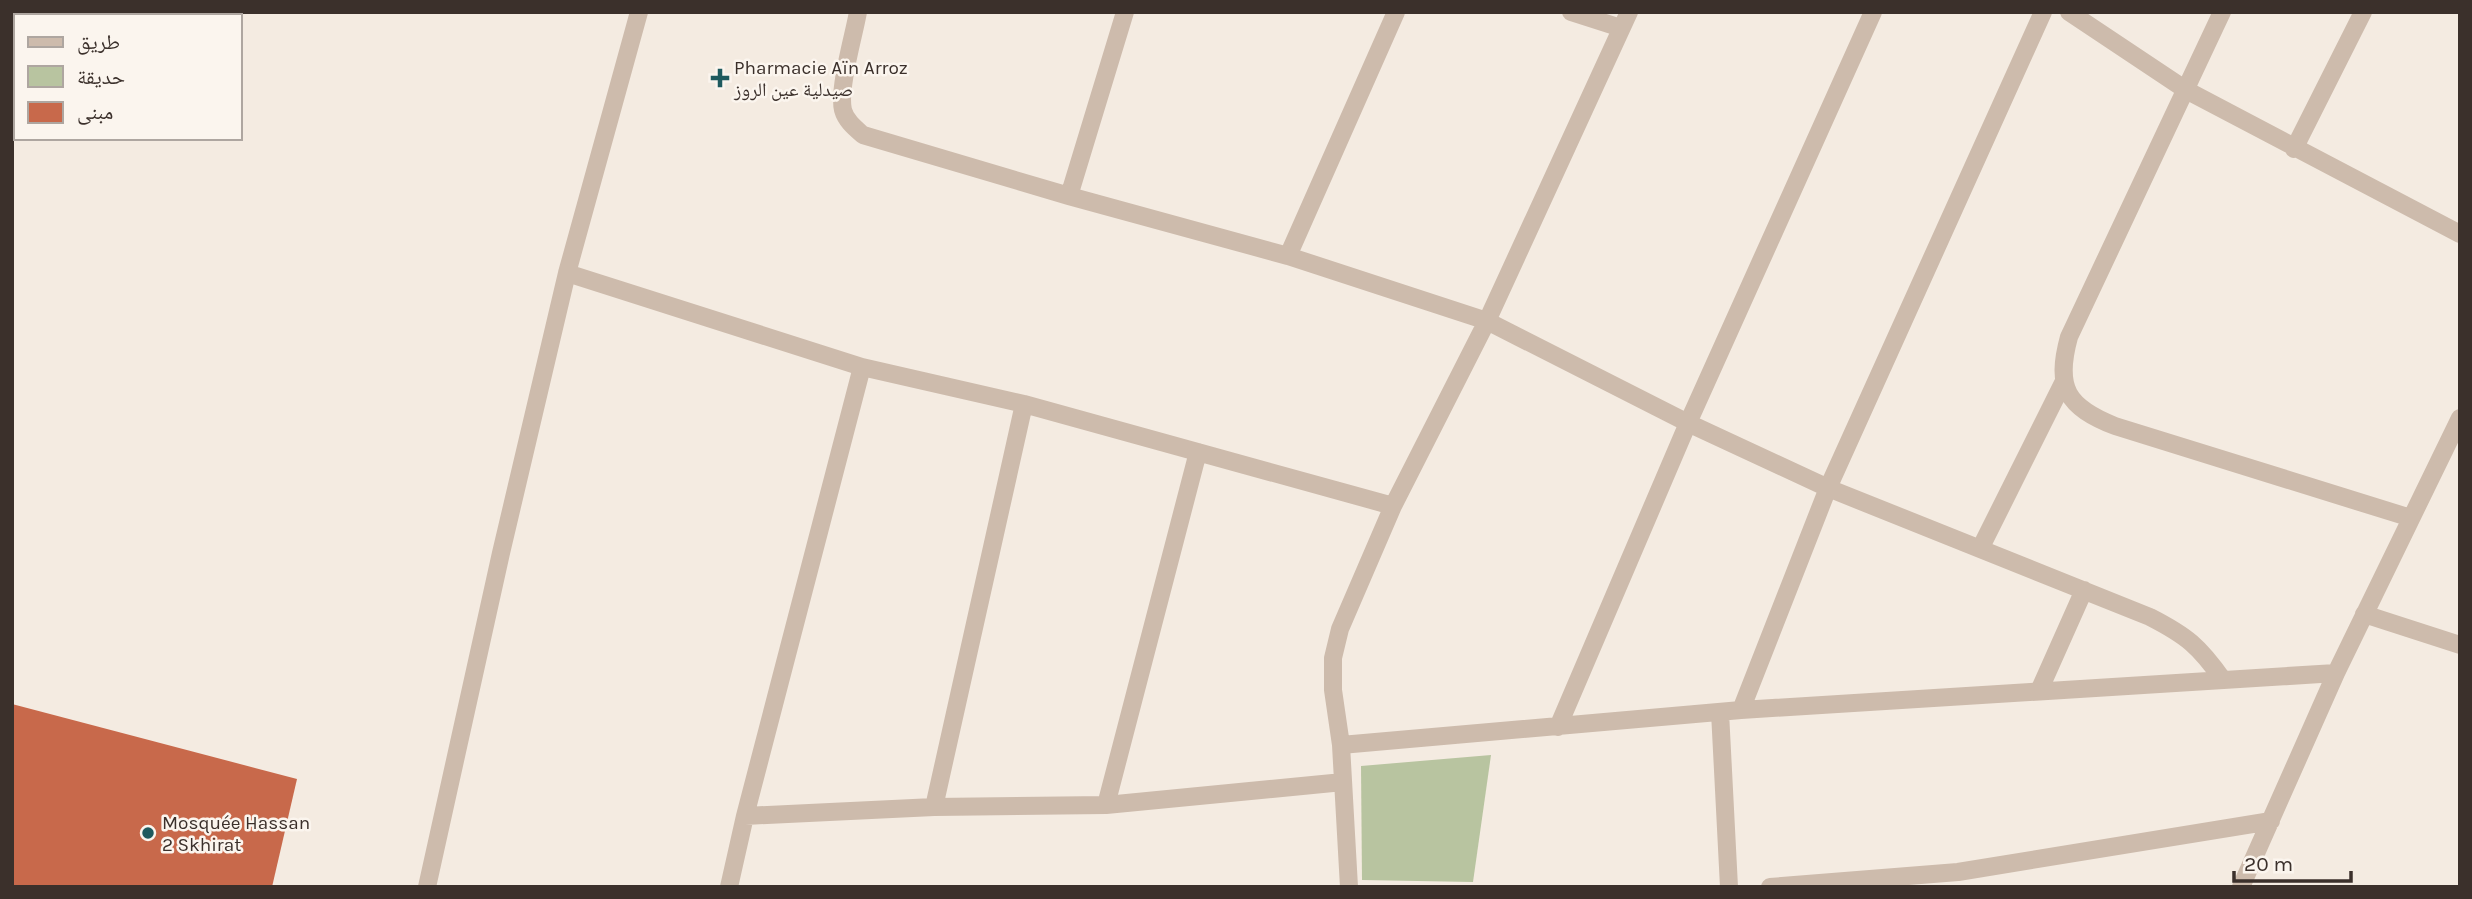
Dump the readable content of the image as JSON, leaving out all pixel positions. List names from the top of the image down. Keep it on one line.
{"places":{"health":["Pharmacie Aïn Arroz صيدلية عين الروز"],"other":["Mosquée Hassan 2 Skhirat"]},"legend":["طريق","حديقة","مبنى"],"scale_bar":"20 m"}
